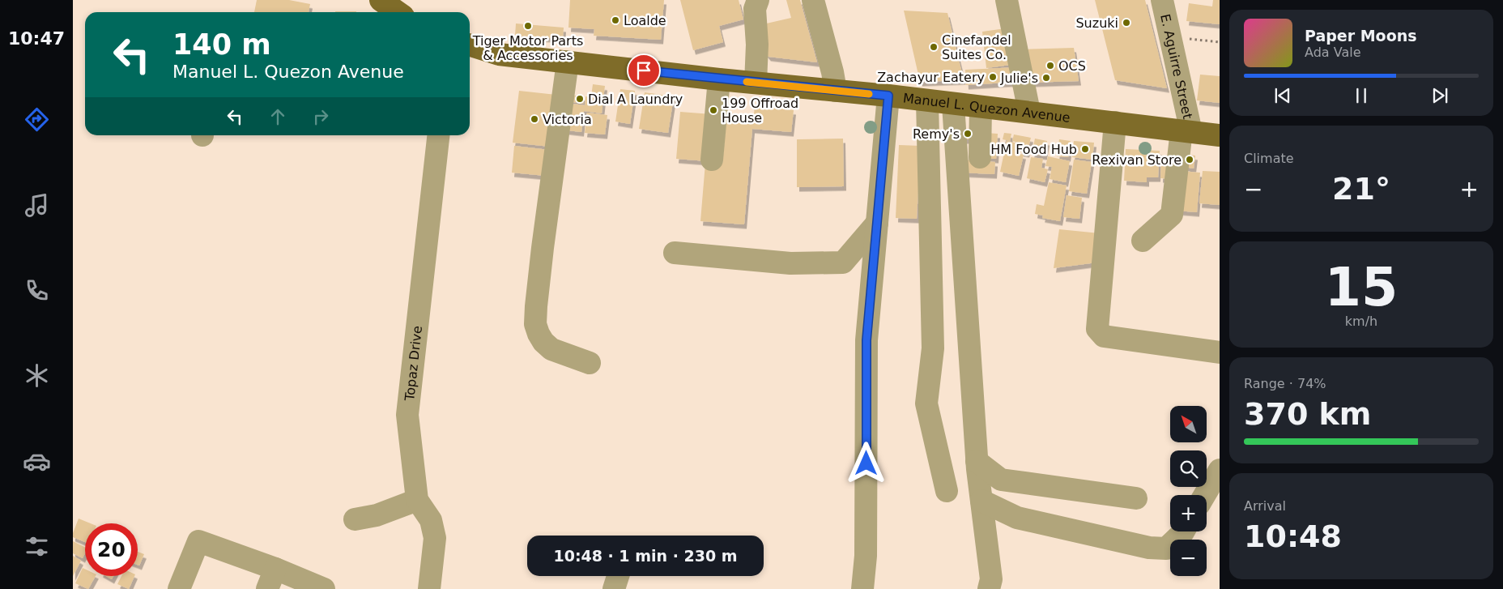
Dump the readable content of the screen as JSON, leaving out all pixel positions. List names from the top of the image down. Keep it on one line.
{"streets":{"main road":["Manuel L. Quezon Avenue"],"street":["E. Aguirre Street","Topaz Drive"]},"crossings":[["E. Aguirre Street","Manuel L. Quezon Avenue"]],"places":["Loalde","Suzuki","Tiger Motor Parts & Accessories","Cinefandel Suites Co.","OCS","Zachayur Eatery","Julie's","Dial A Laundry","199 Offroad House","Victoria","Remy's","HM Food Hub","Rexivan Store"],"north":"top left","page":{"tabs":"10:47","turn":["140 m","Manuel L. Quezon Avenue"],"song":["Paper Moons","Ada Vale"],"tile":["Climate",["15","km/h"],["Range · 74%","370 km"],["Arrival","10:48"]],"heat":["−","21°","+"],"map_buttons":["+","−"],"limit":"20","trip":"10:48 · 1 min · 230 m"}}
